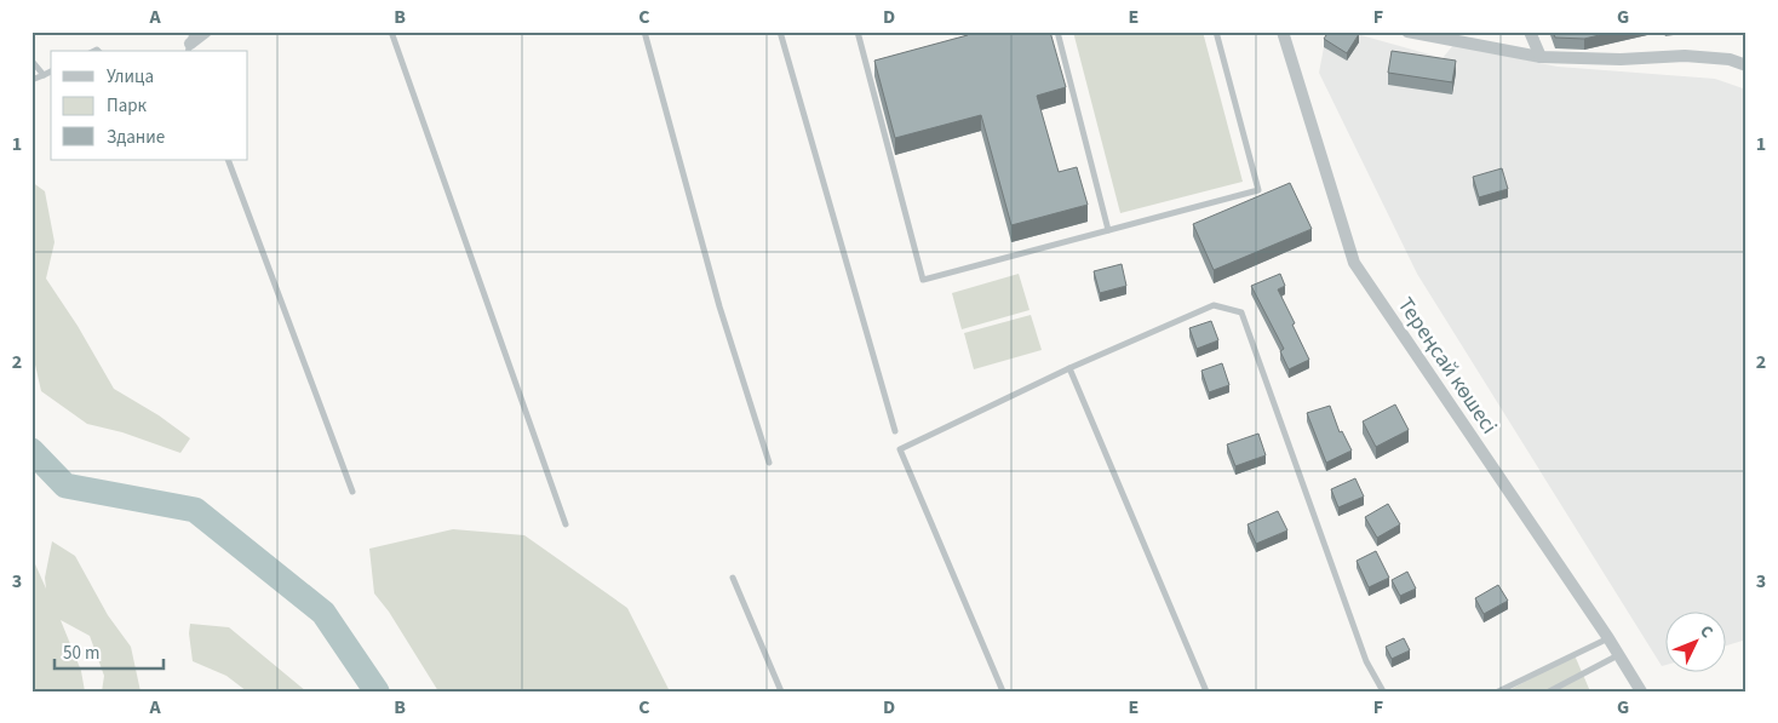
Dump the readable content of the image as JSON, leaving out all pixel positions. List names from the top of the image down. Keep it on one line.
{"streets":{"street":["Тереңсай көшесі"]},"legend":["Улица","Парк","Здание"],"scale_bar":"50 m","north":"top right","grid":{"columns":["A","B","C","D","E","F","G"],"rows":["1","2","3"]}}
